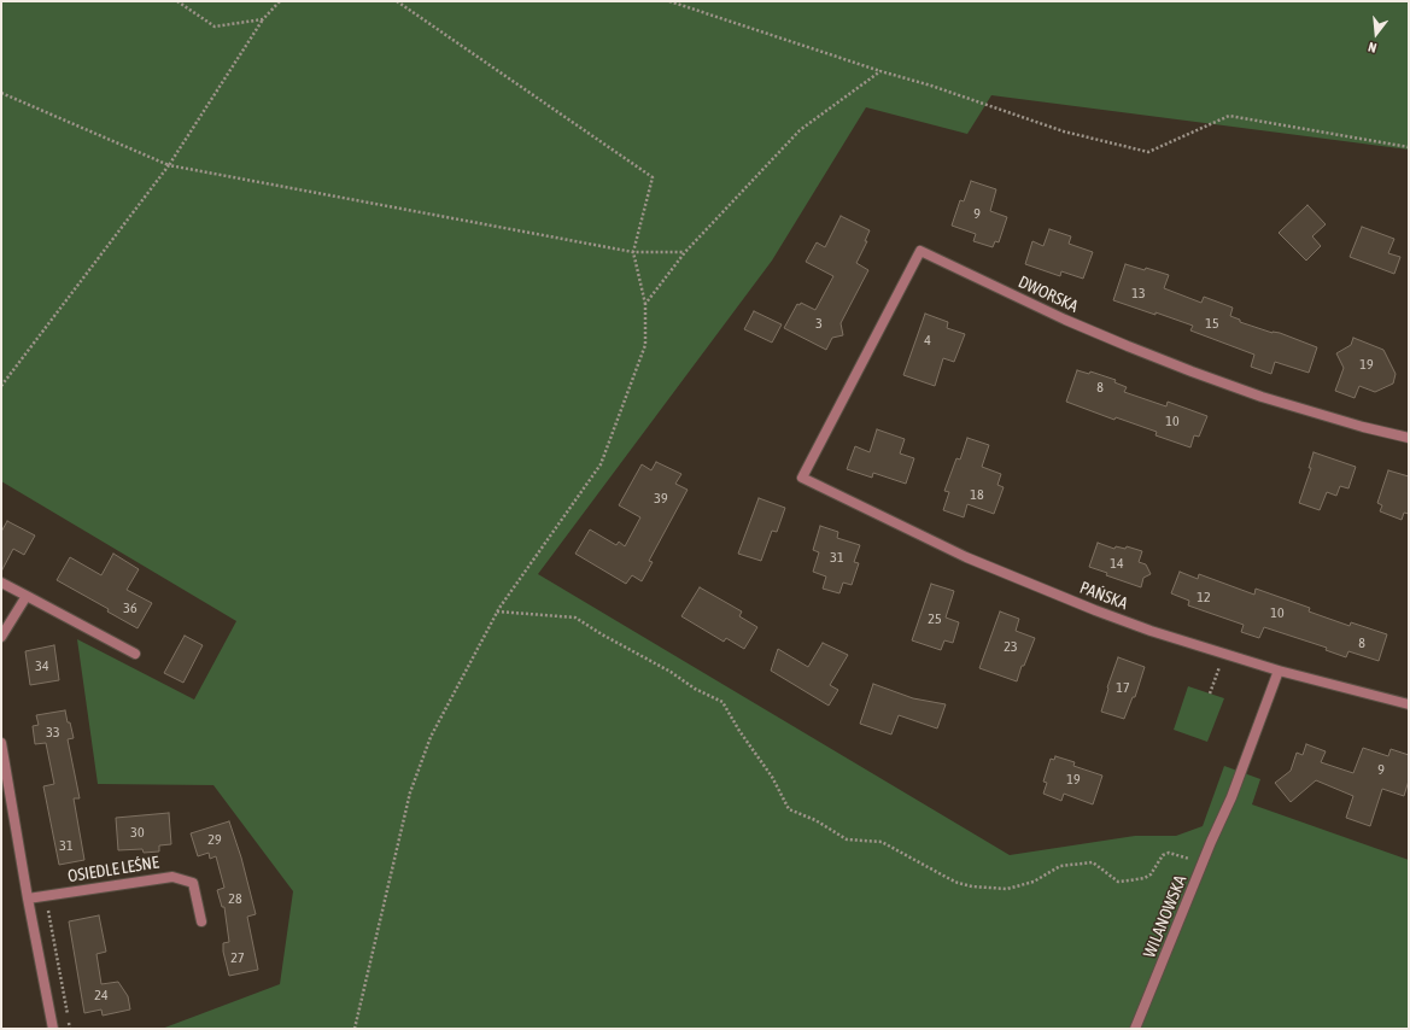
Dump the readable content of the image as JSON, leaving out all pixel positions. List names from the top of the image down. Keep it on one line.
{"streets":{"street":["DWORSKA","PAŃSKA","OSIEDLE LEŚNE","WILANOWSKA"]},"crossings":[["DWORSKA","PAŃSKA"],["PAŃSKA","WILANOWSKA"]],"house_numbers":["9","13","3","15","4","19","8","10","18","39","31","14","12","36","10","25","8","23","34","17","33","9","19","30","29","31","28","27","24"],"north":"bottom"}
